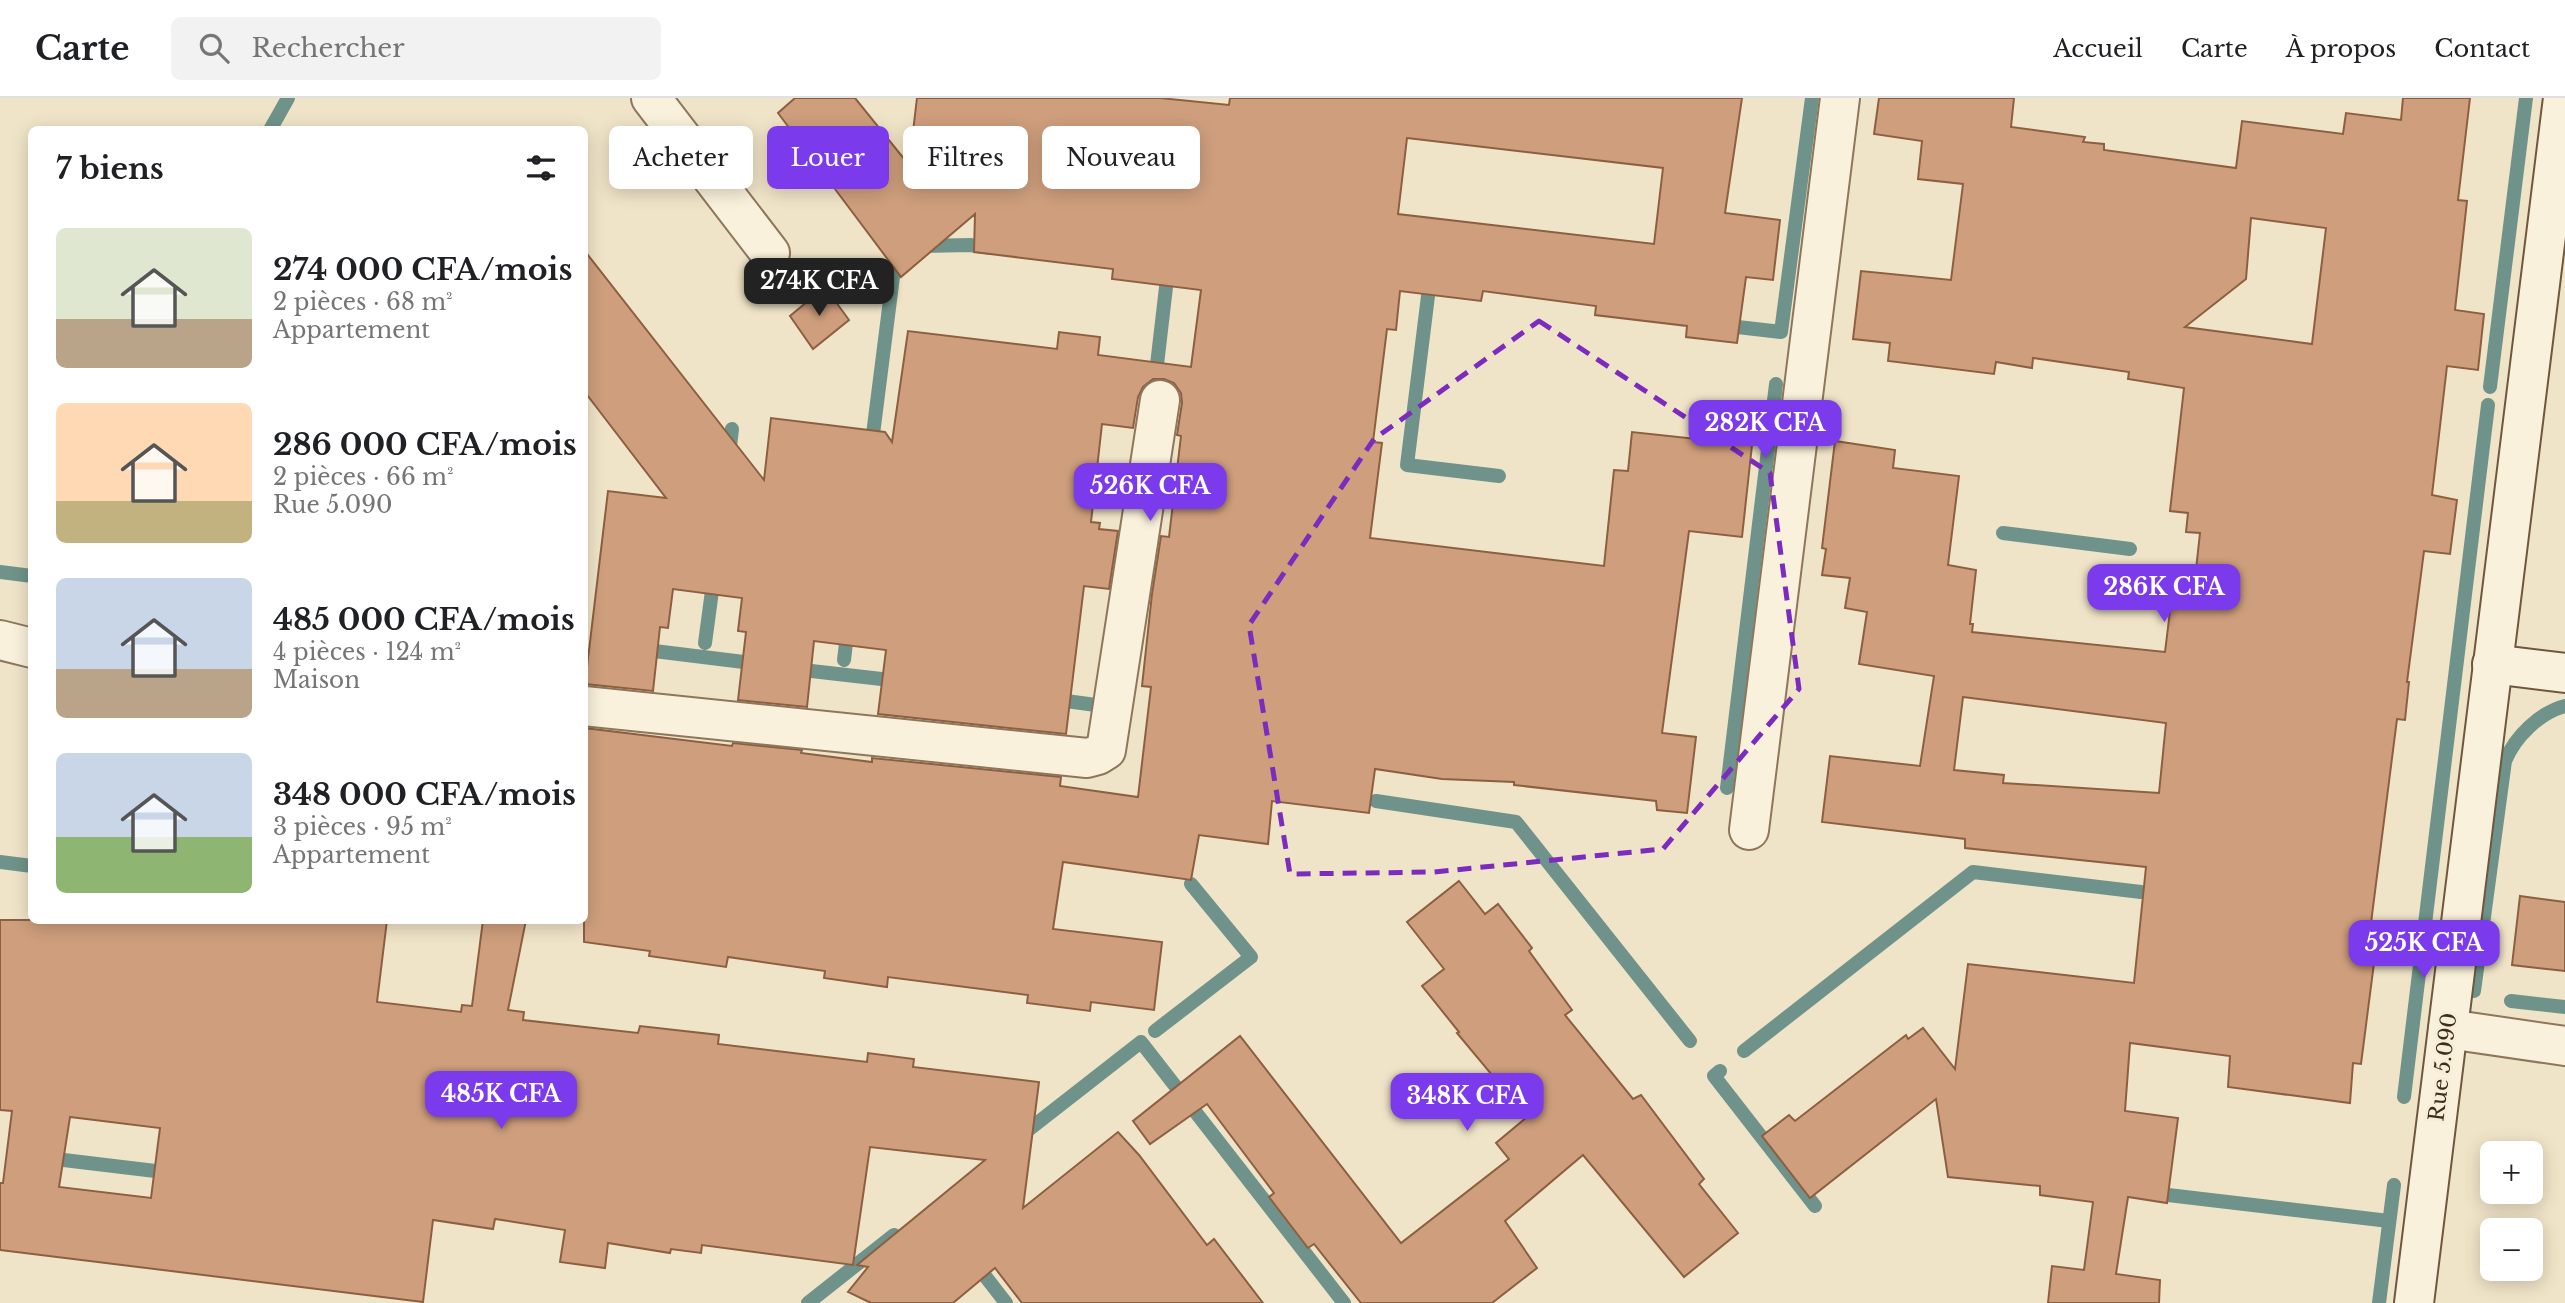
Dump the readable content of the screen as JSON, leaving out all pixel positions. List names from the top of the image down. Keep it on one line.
{"streets":{"street":["Rue 5.090"]},"page":{"header":"Carte","search":"Rechercher","nav":["Accueil","Carte","À propos","Contact"],"chip":["Acheter","Louer","Filtres","Nouveau"],"heading":"7 biens","list":[{"name":"274 000 CFA/mois","note":"2 pièces · 68 m² · Appartement"},{"name":"286 000 CFA/mois","note":"2 pièces · 66 m² · Rue 5.090"},{"name":"485 000 CFA/mois","note":"4 pièces · 124 m² · Maison"},{"name":"348 000 CFA/mois","note":"3 pièces · 95 m² · Appartement"}],"price":["274K CFA","282K CFA","526K CFA","286K CFA","525K CFA","485K CFA","348K CFA"],"map_buttons":["+","−"]}}
